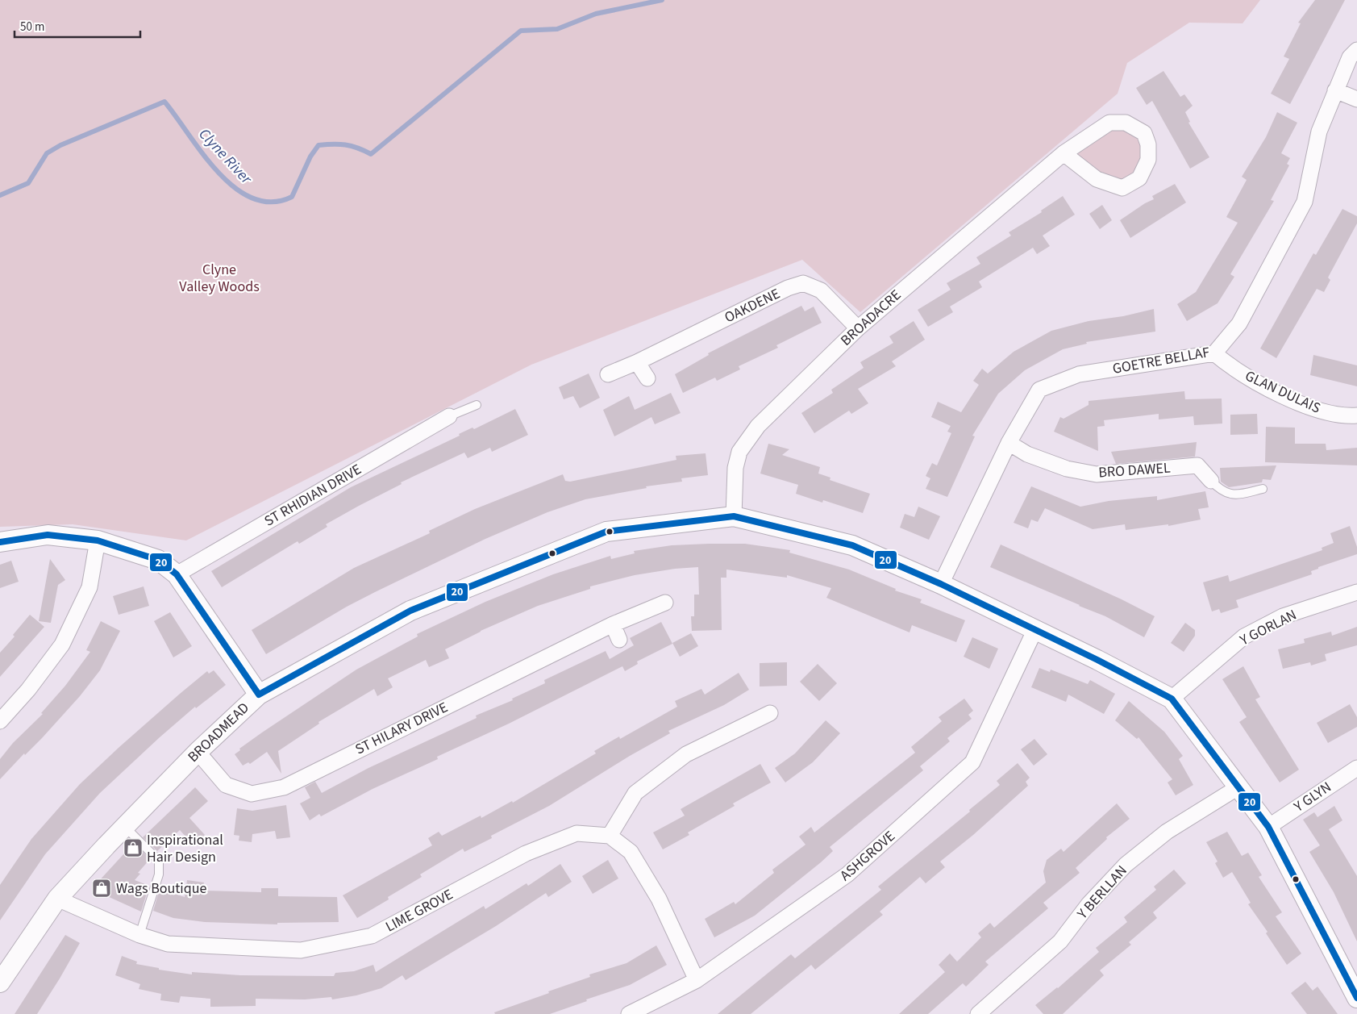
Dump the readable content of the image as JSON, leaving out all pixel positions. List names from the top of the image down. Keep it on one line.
{"streets":{"street":["OAKDENE","BROADACRE","GOETRE BELLAF","GLAN DULAIS","BRO DAWEL","ST RHIDIAN DRIVE","Y GORLAN","ST HILARY DRIVE","BROADMEAD","Y GLYN","ASHGROVE","Y BERLLAN","LIME GROVE"]},"crossings":[["OAKDENE","BROADACRE"],["BROADACRE","BROADMEAD"],["GOETRE BELLAF","GLAN DULAIS"],["GOETRE BELLAF","BRO DAWEL"],["GOETRE BELLAF","BROADMEAD"],["Y GORLAN","BROADMEAD"],["ST HILARY DRIVE","BROADMEAD"],["BROADMEAD","Y GLYN"],["BROADMEAD","ASHGROVE"],["BROADMEAD","Y BERLLAN"],["BROADMEAD","LIME GROVE"]],"water":["Clyne River"],"parks":["Clyne Valley Woods"],"places":{"shop":["Inspirational Hair Design","Wags Boutique"]},"lines":["transit line 20"],"scale_bar":"50 m"}
